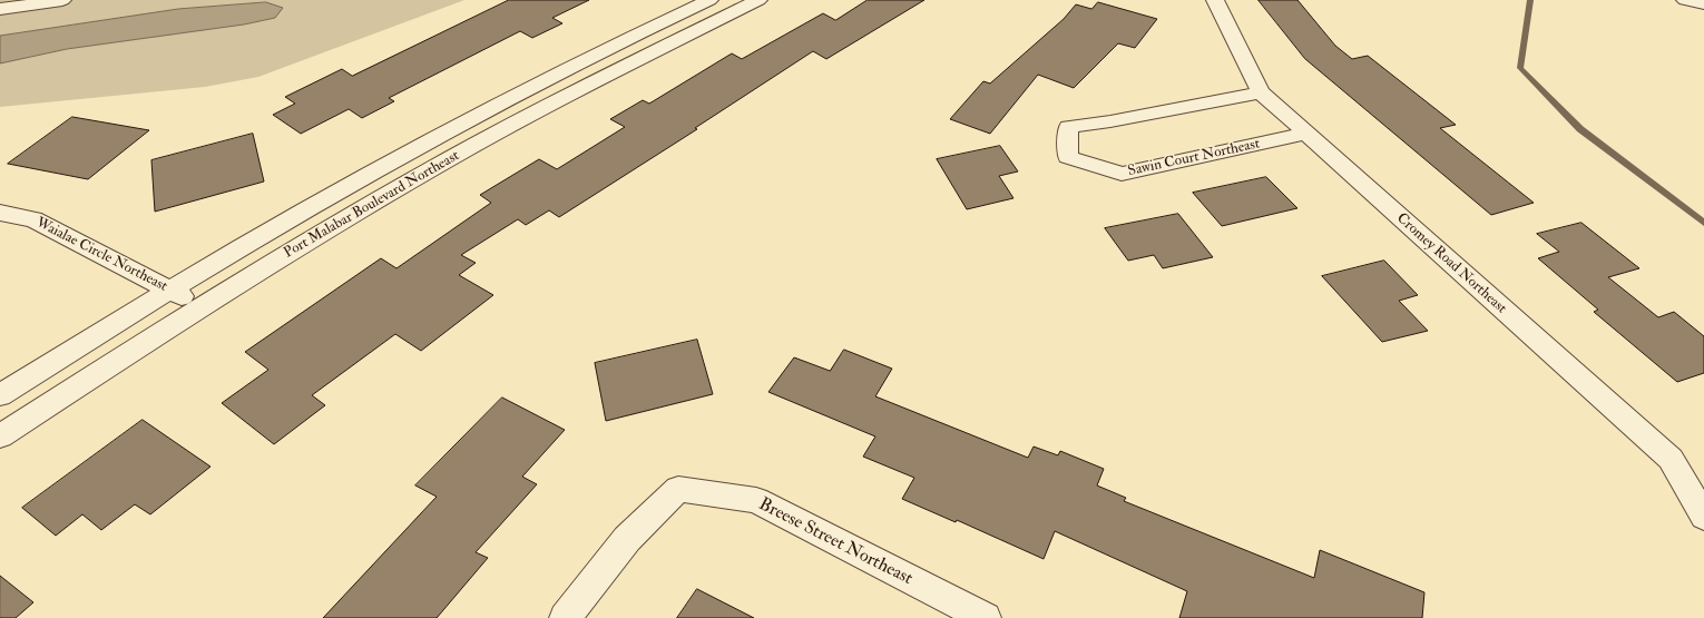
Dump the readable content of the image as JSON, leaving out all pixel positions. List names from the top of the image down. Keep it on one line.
{"streets":{"street":["Sawin Court Northeast","Port Malabar Boulevard Northeast","Waialae Circle Northeast","Cromey Road Northeast","Breese Street Northeast"]},"crossings":[["Sawin Court Northeast","Cromey Road Northeast"],["Port Malabar Boulevard Northeast","Waialae Circle Northeast"]]}
